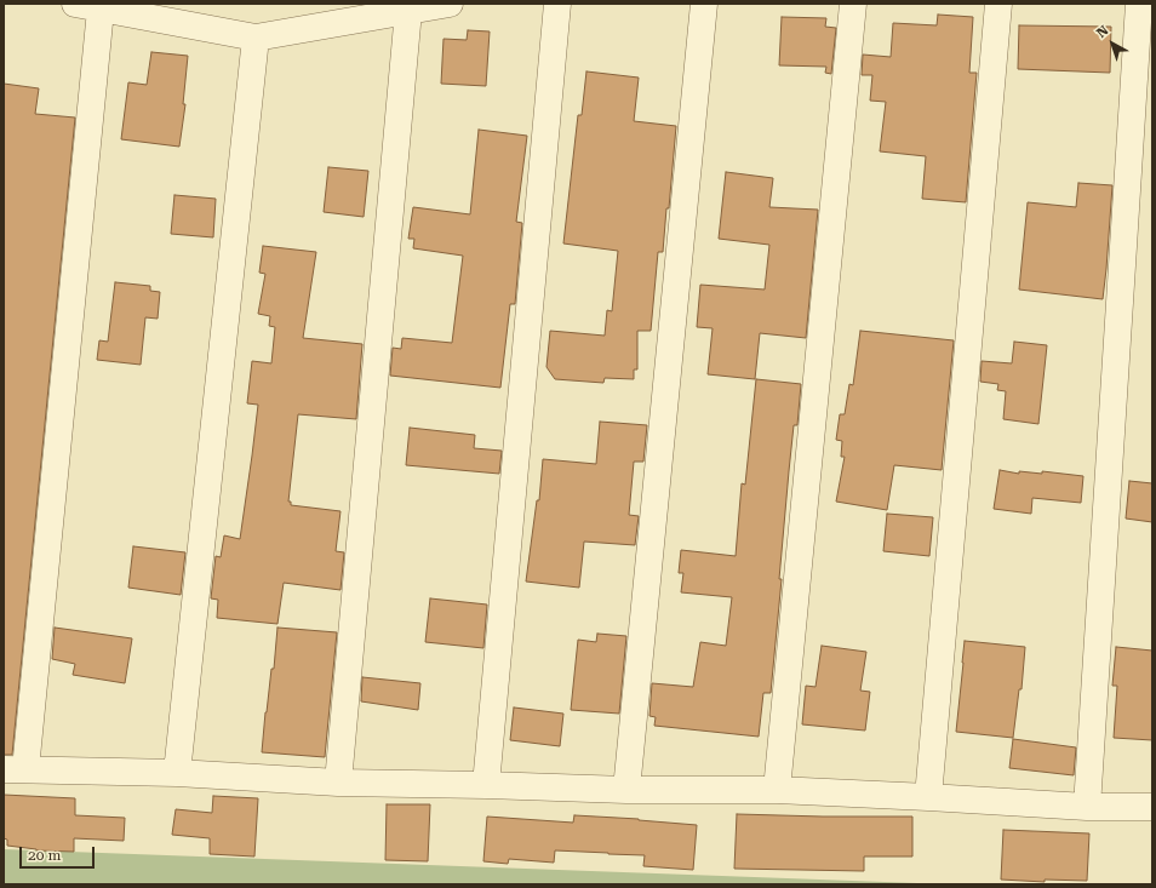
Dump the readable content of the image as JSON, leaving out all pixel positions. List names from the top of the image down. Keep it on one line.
{"scale_bar":"20 m","north":"top left"}
